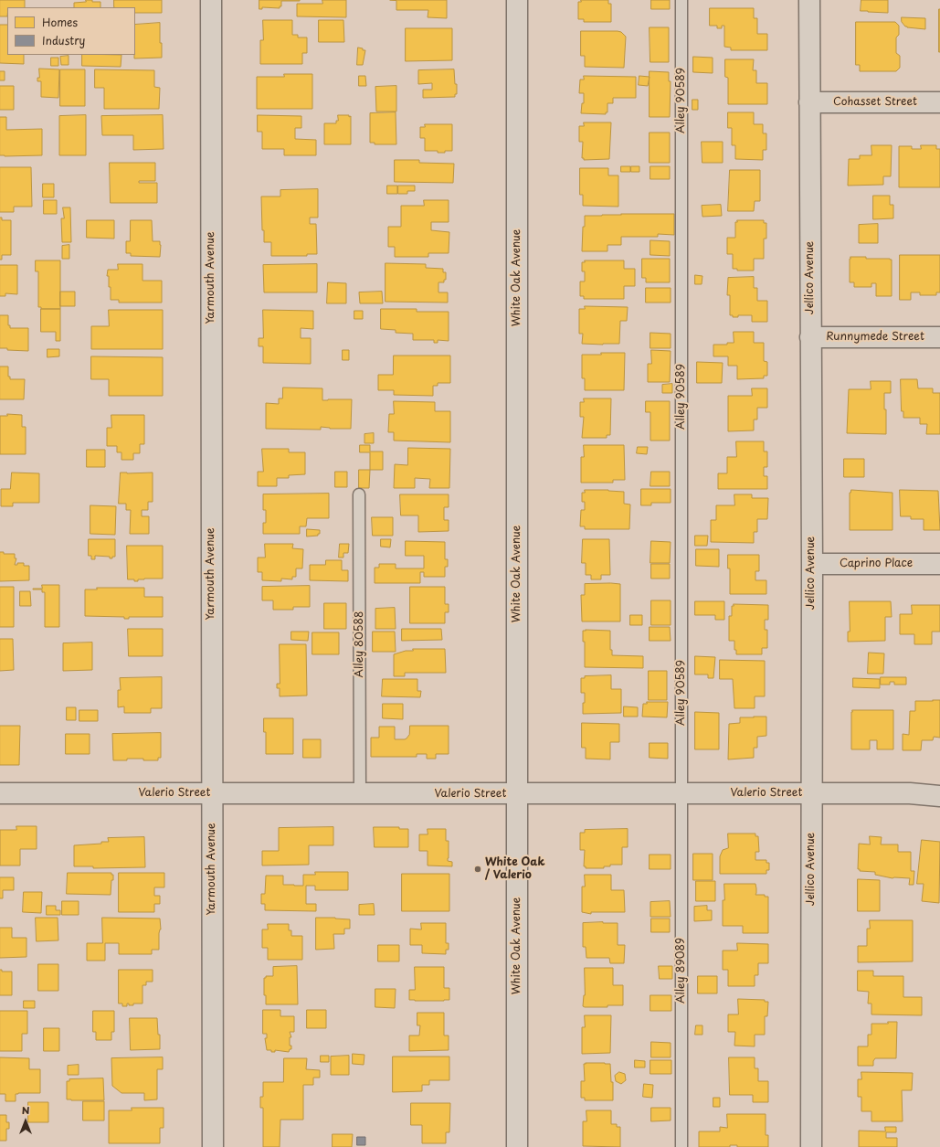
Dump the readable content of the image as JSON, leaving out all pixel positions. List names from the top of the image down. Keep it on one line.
{"streets":{"street":["Cohasset Street","Yarmouth Avenue","White Oak Avenue","Jellico Avenue","Runnymede Street","Caprino Place","Valerio Street"],"lane":["Alley 90589","Alley 80588","Alley 89089"]},"crossings":[["Alley 90589","Valerio Street"],["Alley 90589","Alley 89089"],["Cohasset Street","Jellico Avenue"],["Yarmouth Avenue","Valerio Street"],["White Oak Avenue","Valerio Street"],["Jellico Avenue","Runnymede Street"],["Jellico Avenue","Caprino Place"],["Jellico Avenue","Valerio Street"],["Alley 80588","Valerio Street"],["Valerio Street","Alley 89089"]],"places":["White Oak / Valerio"],"legend":["Homes","Industry"],"north":"top"}
